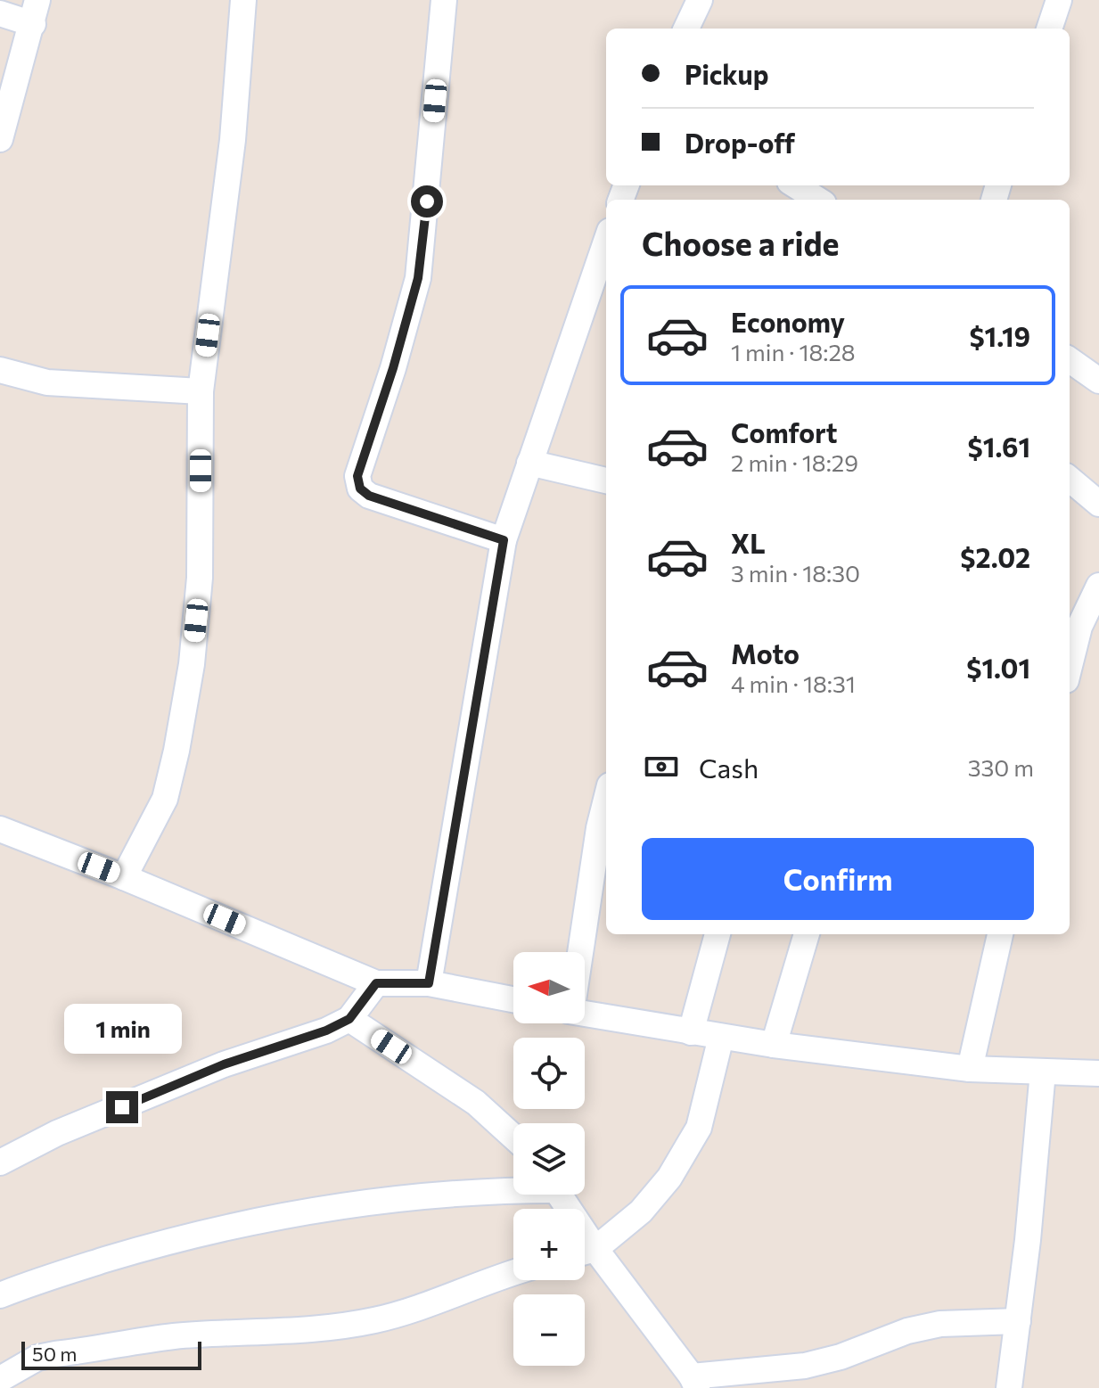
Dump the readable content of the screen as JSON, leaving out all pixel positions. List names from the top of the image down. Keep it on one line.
{"scale_bar":"50 m","north":"left","page":{"banner":["Pickup","Drop-off"],"heading":"Choose a ride","list":[{"name":"Economy","note":"1 min · 18:28","value":"$1.19"},{"name":"Comfort","note":"2 min · 18:29","value":"$1.61"},{"name":"XL","note":"3 min · 18:30","value":"$2.02"},{"name":"Moto","note":"4 min · 18:31","value":"$1.01"}],"pay":["Cash","330 m"],"buttons":"Confirm","map_buttons":["+","−"],"bubble":"1 min","scale":"50 m"}}
